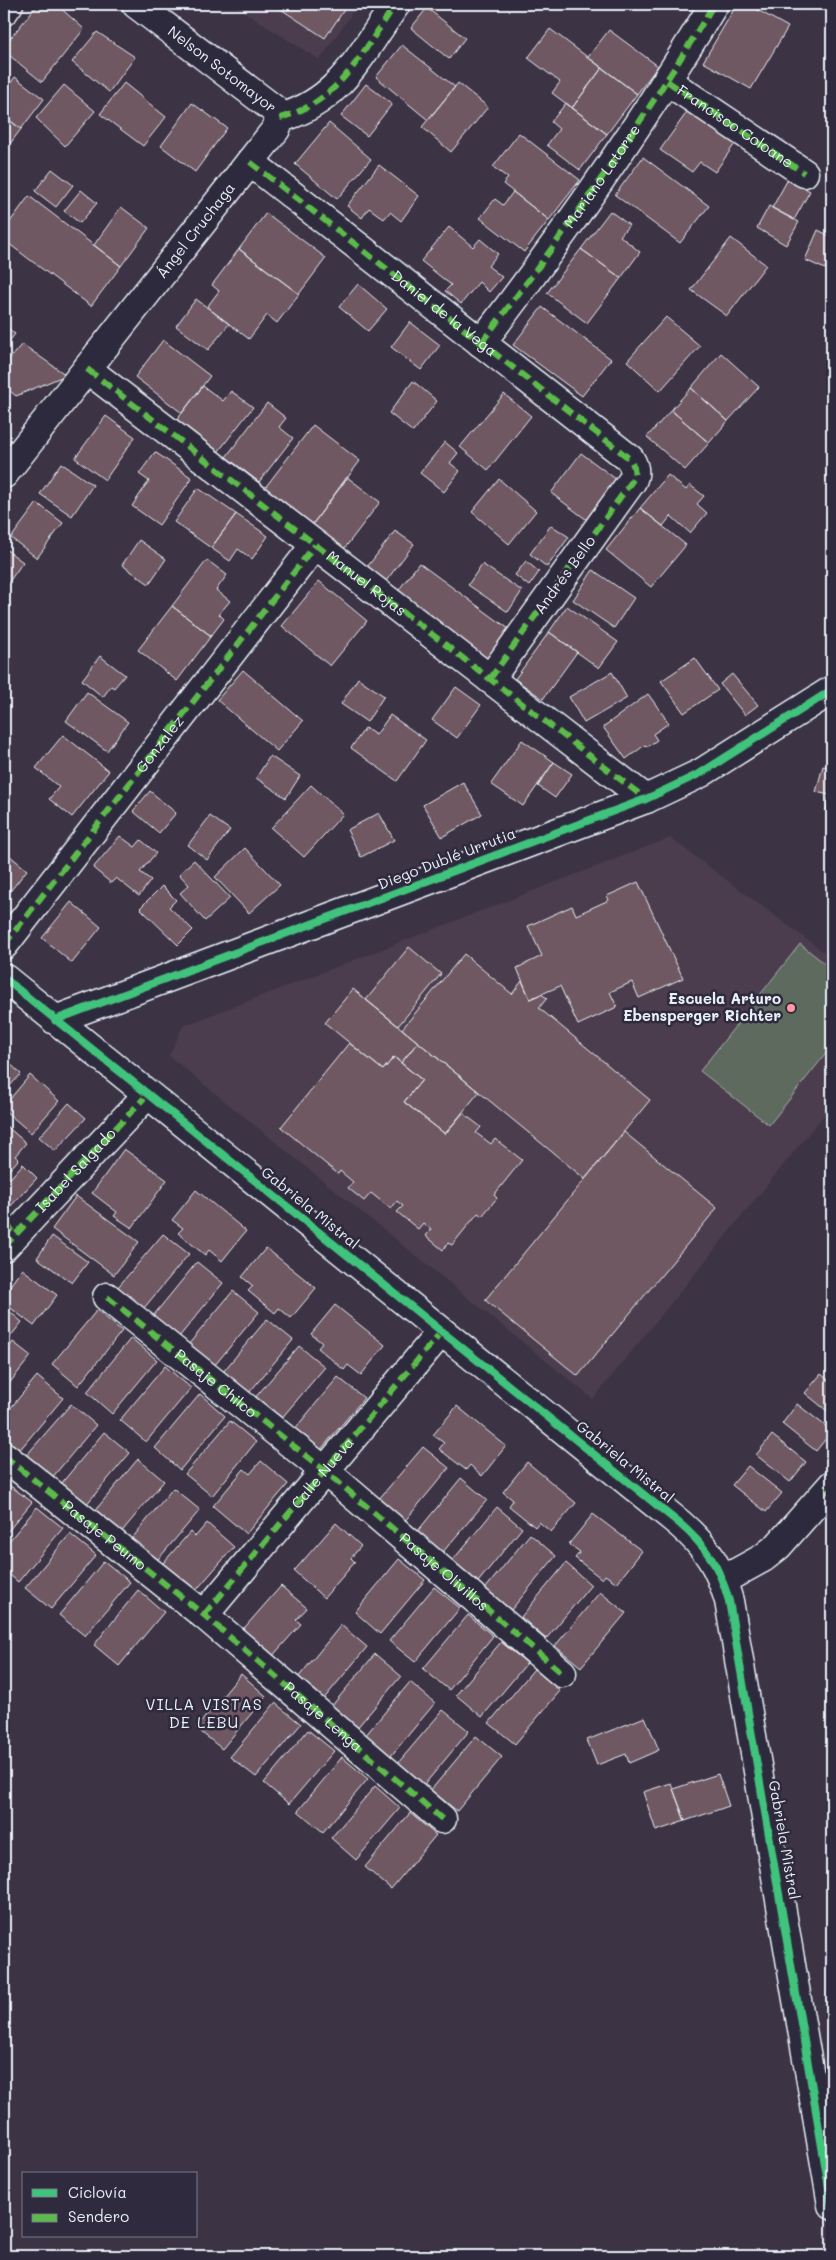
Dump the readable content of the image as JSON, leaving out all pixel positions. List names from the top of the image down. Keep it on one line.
{"streets":{"street":["Nelson Sotomayor","Francisco Coloane","Mariano Latorre","Ángel Cruchaga","Daniel de la Vega","Andrés Bello","Manuel Rojas","Gonzalez","Diego Dublé Urrutia","Isabel Salgado","Gabriela Mistral","Pasaje Chilco","Calle Nueva","Pasaje Peumo","Pasaje Olivillos","Pasaje Lenga"]},"crossings":[["Nelson Sotomayor","Ángel Cruchaga"],["Francisco Coloane","Mariano Latorre"],["Mariano Latorre","Daniel de la Vega"],["Ángel Cruchaga","Daniel de la Vega"],["Ángel Cruchaga","Manuel Rojas"],["Daniel de la Vega","Andrés Bello"],["Andrés Bello","Manuel Rojas"],["Manuel Rojas","Gonzalez"],["Manuel Rojas","Diego Dublé Urrutia"],["Diego Dublé Urrutia","Gabriela Mistral"],["Isabel Salgado","Gabriela Mistral"],["Gabriela Mistral","Calle Nueva"],["Pasaje Chilco","Calle Nueva"],["Pasaje Chilco","Pasaje Olivillos"],["Calle Nueva","Pasaje Peumo"],["Calle Nueva","Pasaje Olivillos"],["Calle Nueva","Pasaje Lenga"],["Pasaje Peumo","Pasaje Lenga"]],"districts":["VILLA VISTAS DE LEBU"],"places":["Escuela Arturo Ebensperger Richter"],"legend":["Ciclovía","Sendero"]}
